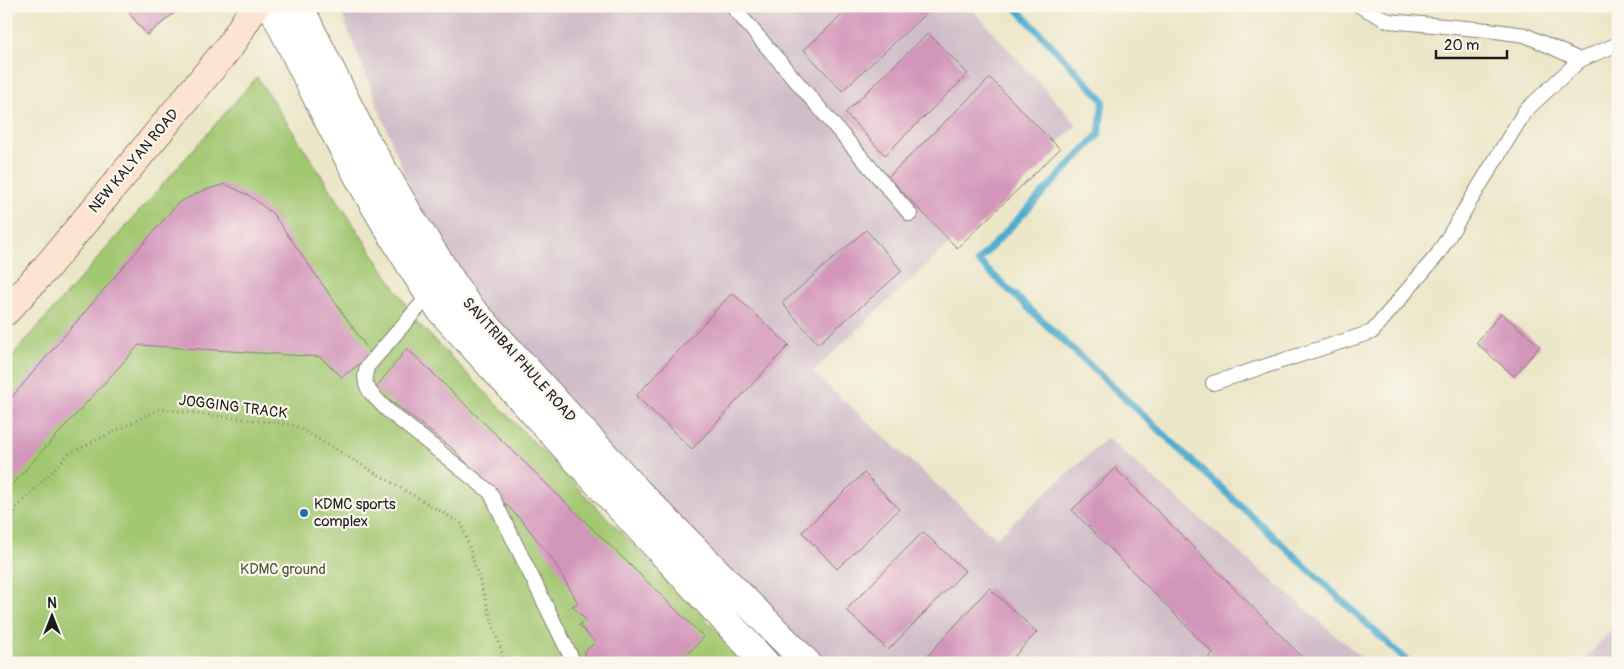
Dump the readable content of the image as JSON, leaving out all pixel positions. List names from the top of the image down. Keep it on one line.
{"streets":{"main road":["NEW KALYAN ROAD"],"street":["SAVITRIBAI PHULE ROAD"],"path":["JOGGING TRACK"]},"parks":["KDMC ground"],"places":["KDMC sports complex"],"scale_bar":"20 m","north":"top"}
